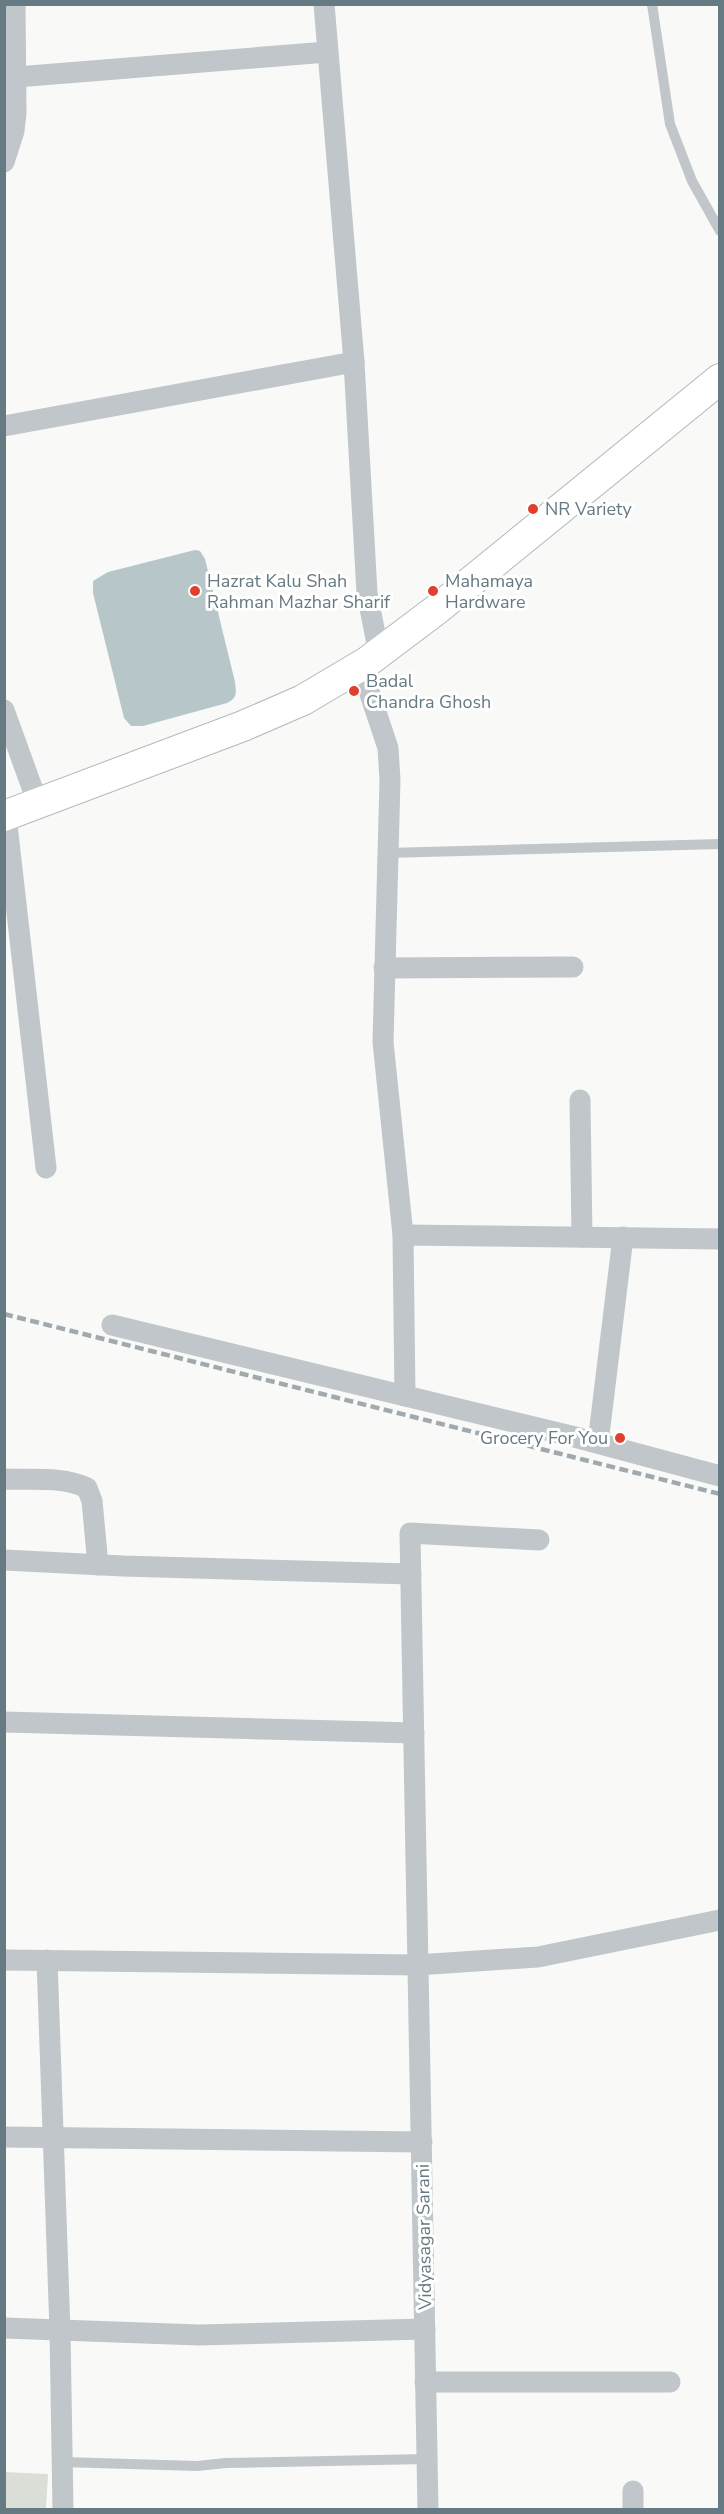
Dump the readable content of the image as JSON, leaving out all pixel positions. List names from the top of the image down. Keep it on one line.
{"streets":{"street":["Vidyasagar Sarani"]},"places":["NR Variety","Hazrat Kalu Shah Rahman Mazhar Sharif","Mahamaya Hardware","Badal Chandra Ghosh","Grocery For You"]}
